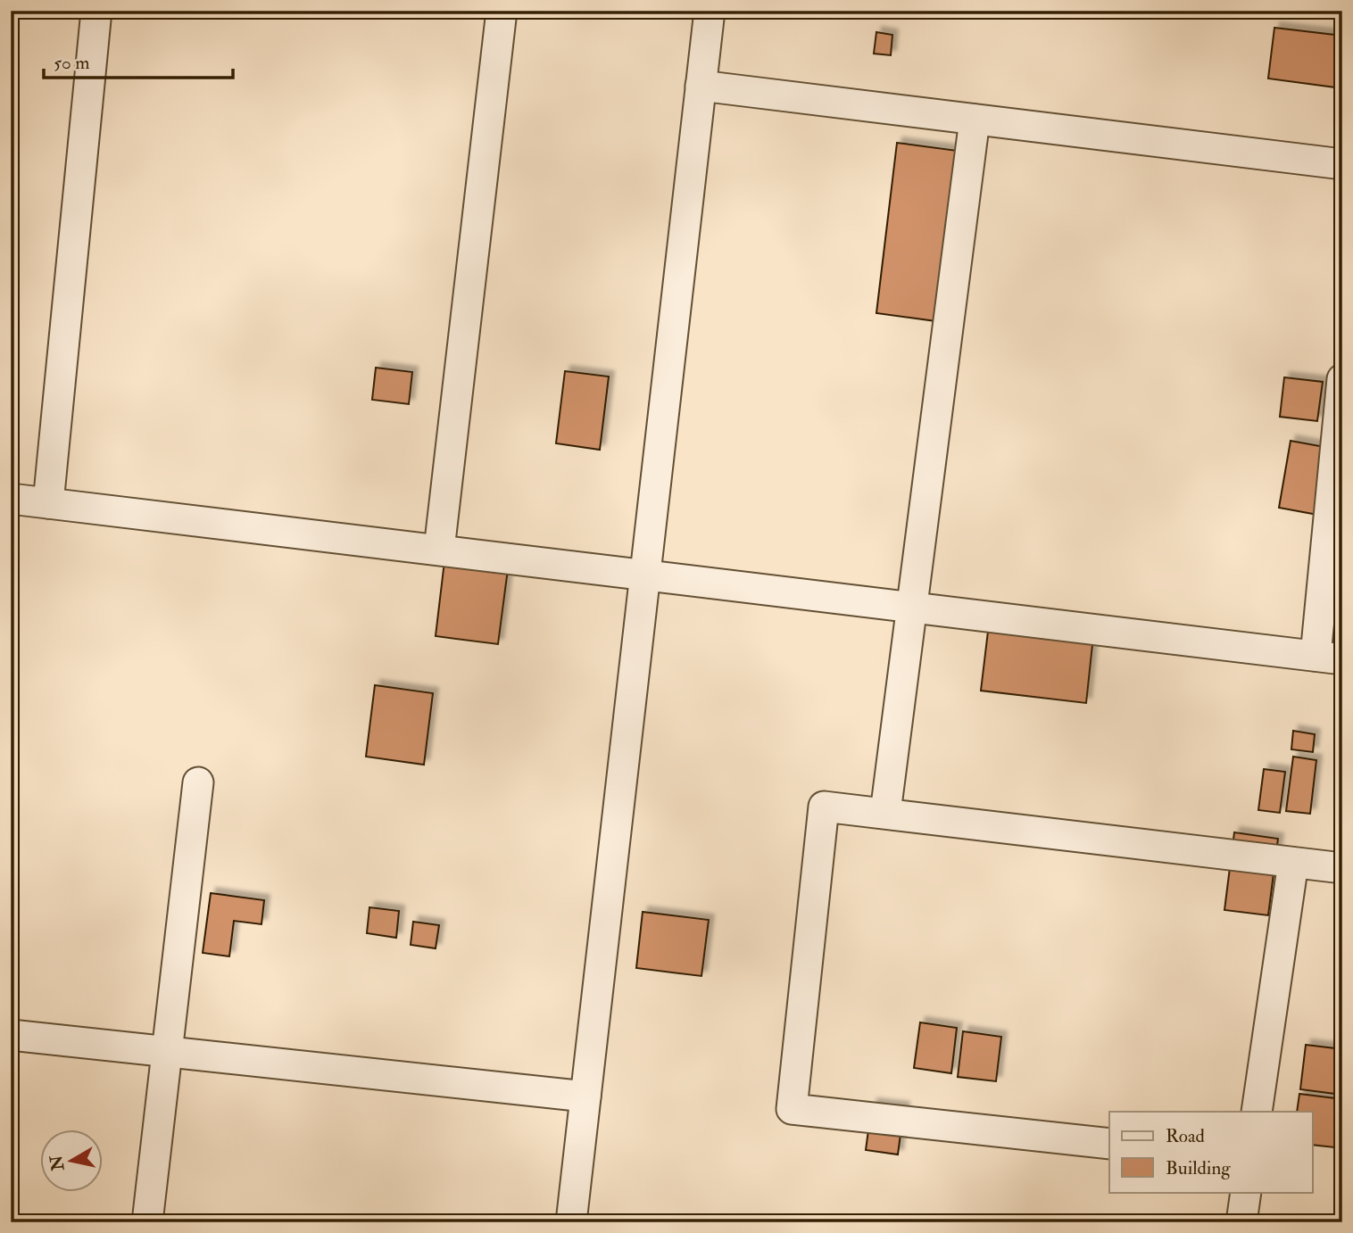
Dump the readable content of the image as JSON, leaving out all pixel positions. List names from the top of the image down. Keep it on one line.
{"legend":["Road","Building"],"scale_bar":"50 m","north":"left"}
